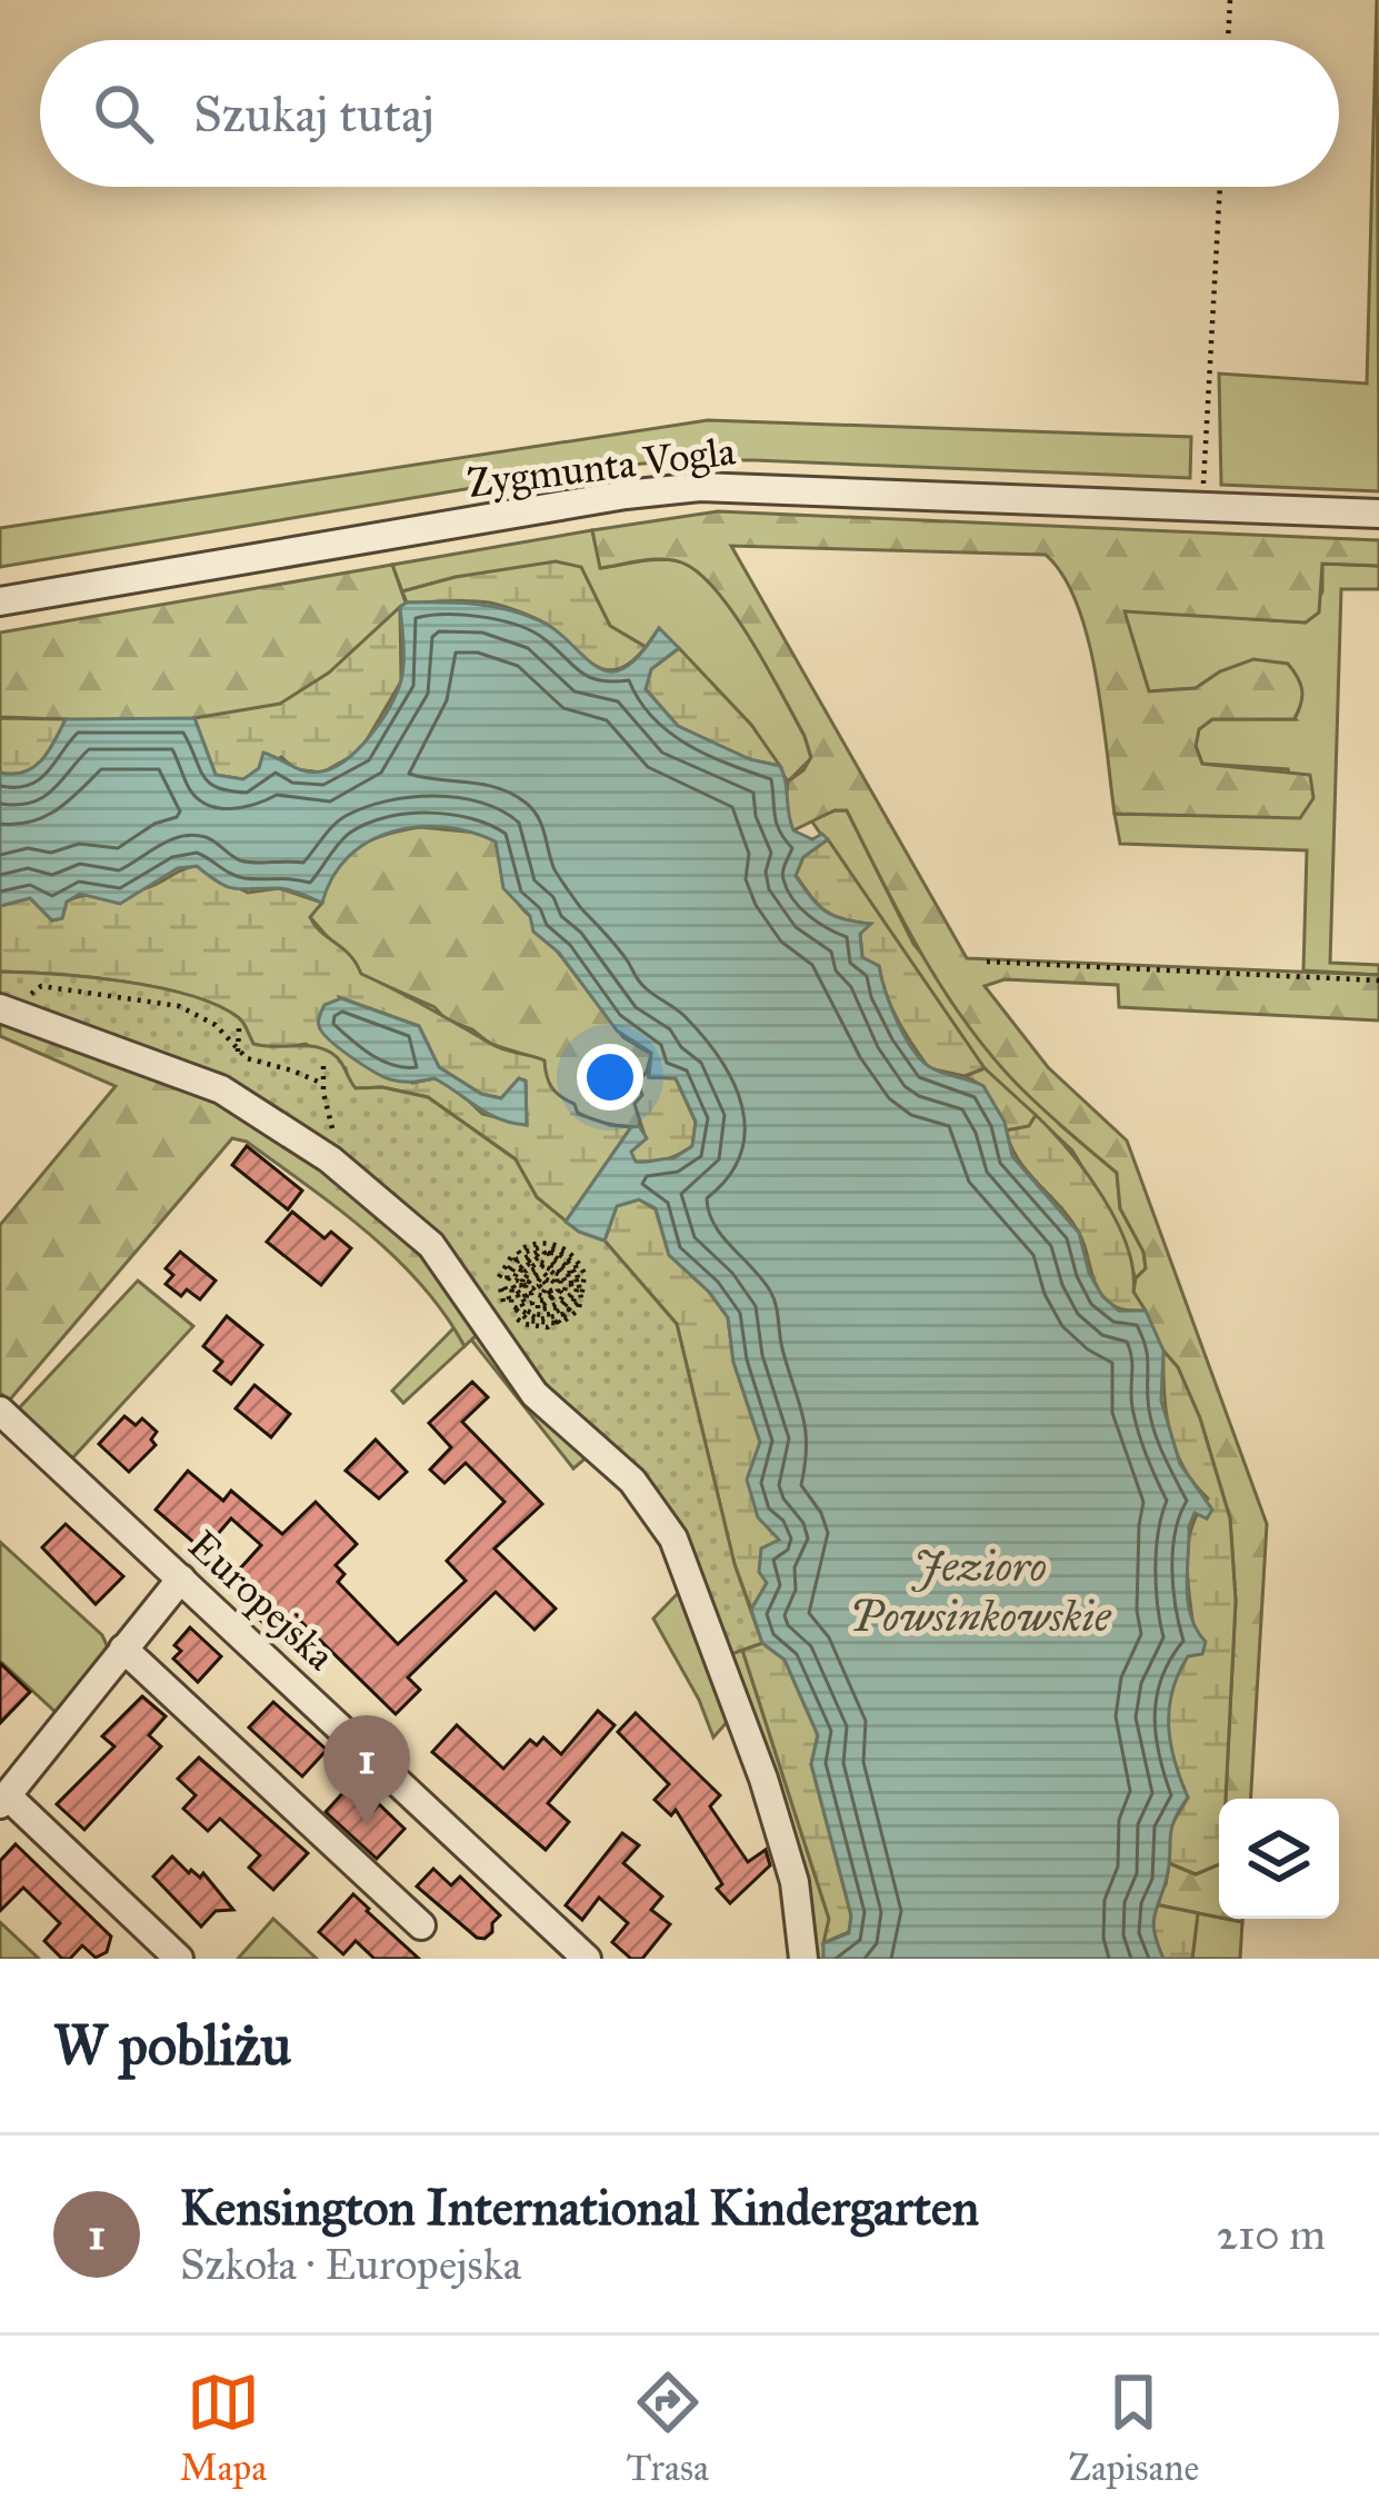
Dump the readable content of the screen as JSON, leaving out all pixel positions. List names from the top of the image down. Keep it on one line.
{"streets":{"street":["Zygmunta Vogla","Europejska"]},"water":["Jezioro Powsinkowskie"],"page":{"search":"Szukaj tutaj","pins":"1","heading":"W pobliżu","list":[{"mark":"1","name":"Kensington International Kindergarten","note":"Szkoła · Europejska","value":"210 m"}],"nav":["Mapa","Trasa","Zapisane"]}}
